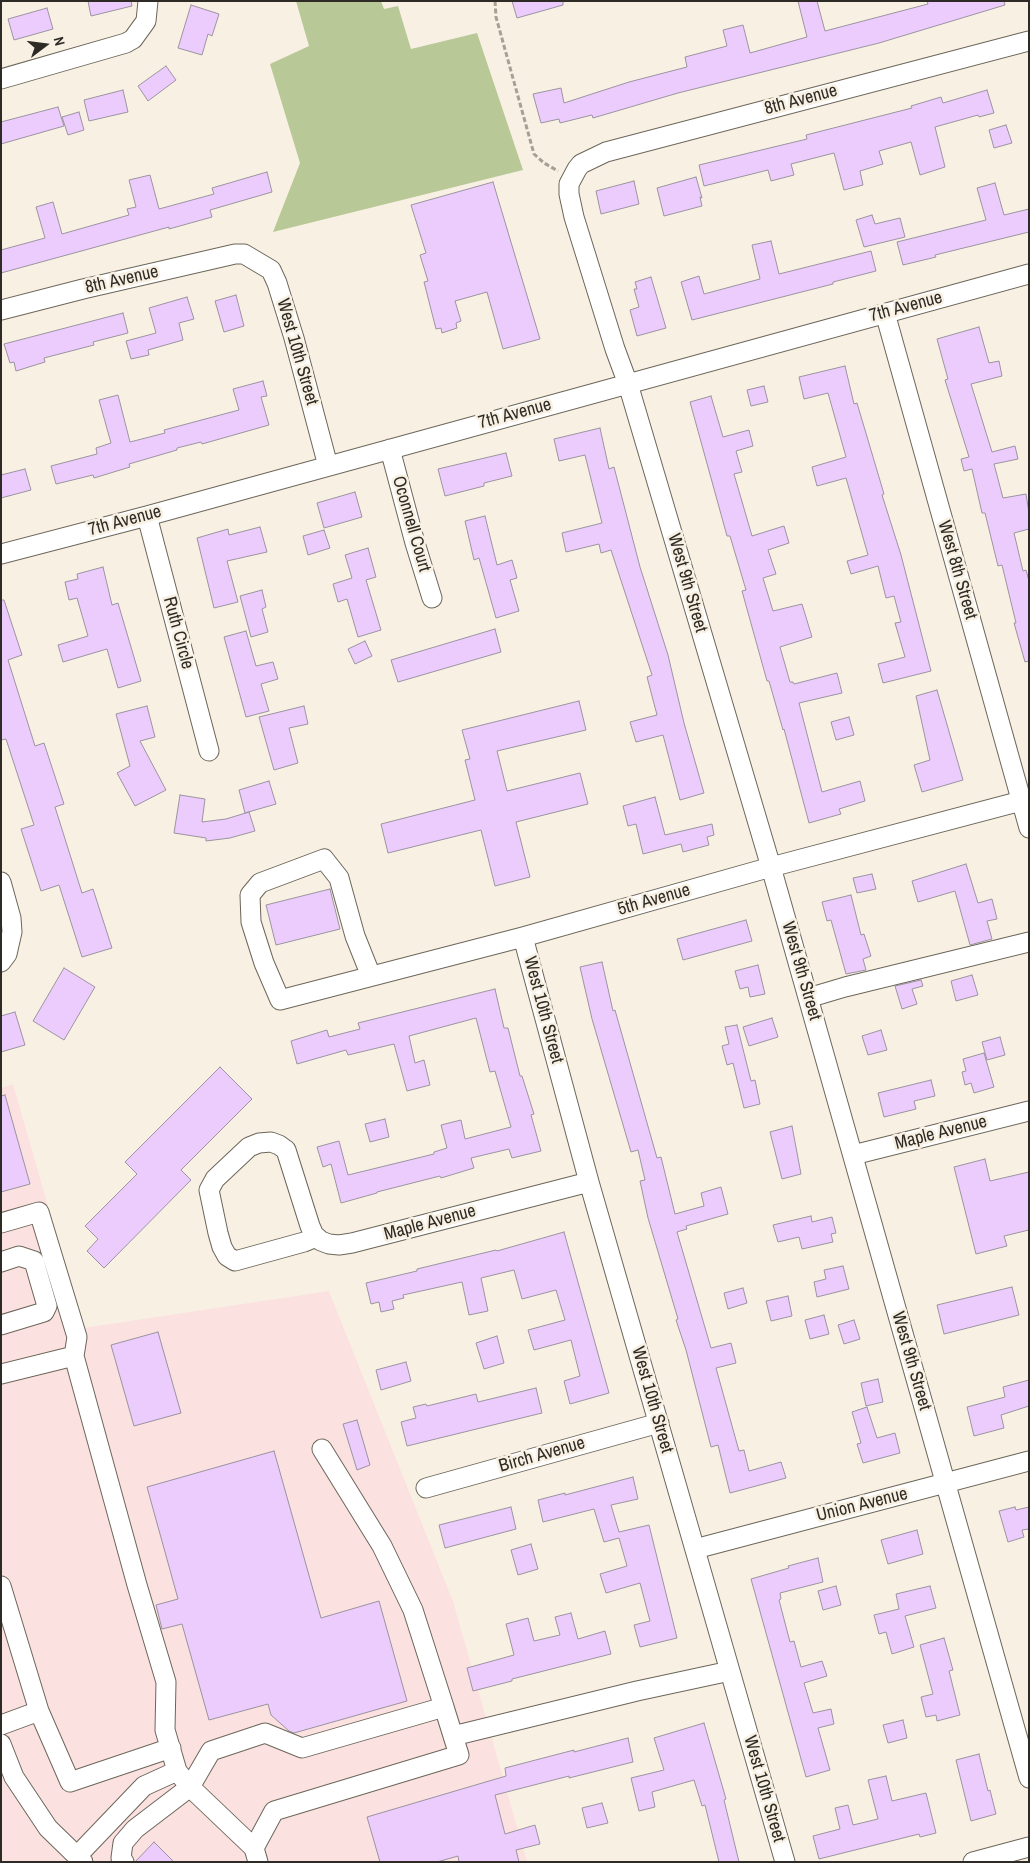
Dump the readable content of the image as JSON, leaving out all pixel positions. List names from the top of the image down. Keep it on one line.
{"streets":{"street":["8th Avenue","7th Avenue","West 10th Street","Oconnell Court","West 8th Street","West 9th Street","Ruth Circle","5th Avenue","Maple Avenue","Birch Avenue","Union Avenue"]},"crossings":[["8th Avenue","West 10th Street"],["8th Avenue","West 9th Street"],["7th Avenue","West 10th Street"],["7th Avenue","Oconnell Court"],["7th Avenue","West 8th Street"],["7th Avenue","West 9th Street"],["7th Avenue","Ruth Circle"],["West 10th Street","5th Avenue"],["West 10th Street","Maple Avenue"],["West 10th Street","Birch Avenue"],["West 10th Street","Union Avenue"],["West 8th Street","5th Avenue"],["West 9th Street","5th Avenue"],["West 9th Street","Maple Avenue"],["West 9th Street","Union Avenue"]],"north":"right"}
